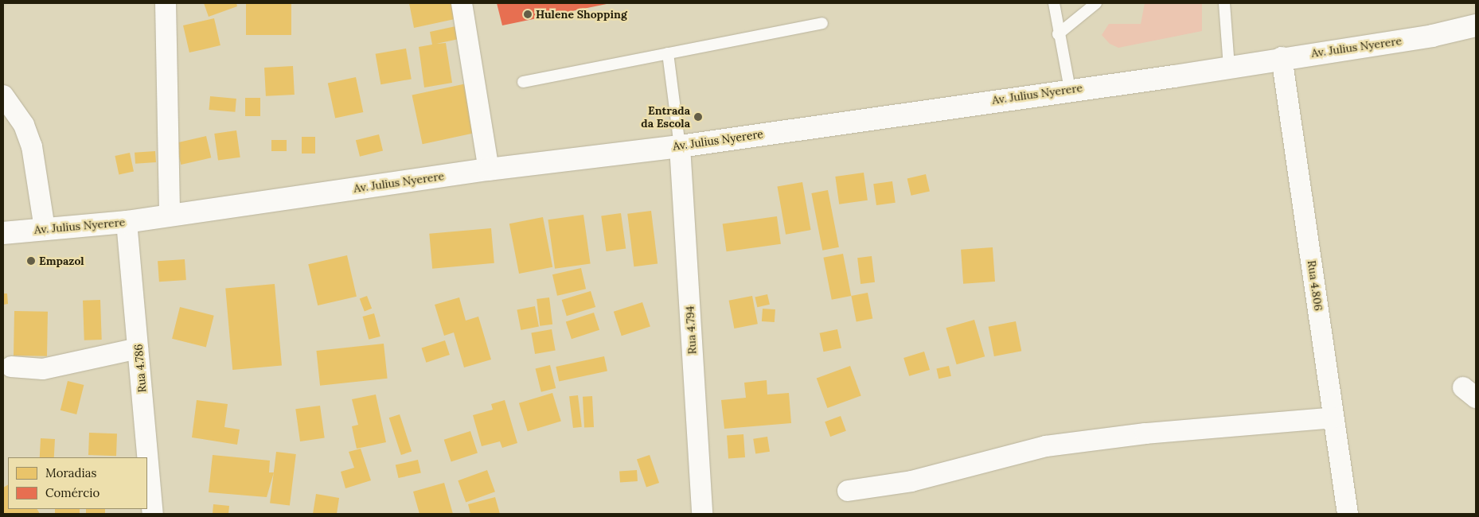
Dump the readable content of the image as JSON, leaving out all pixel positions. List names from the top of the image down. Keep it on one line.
{"streets":{"main road":["Av. Julius Nyerere"],"street":["Rua 4.806","Rua 4.794","Rua 4.786"]},"crossings":[["Av. Julius Nyerere","Rua 4.806"],["Av. Julius Nyerere","Rua 4.794"],["Av. Julius Nyerere","Rua 4.786"]],"places":["Hulene Shopping","Entrada da Escola","Empazol"],"legend":["Moradias","Comércio"]}
